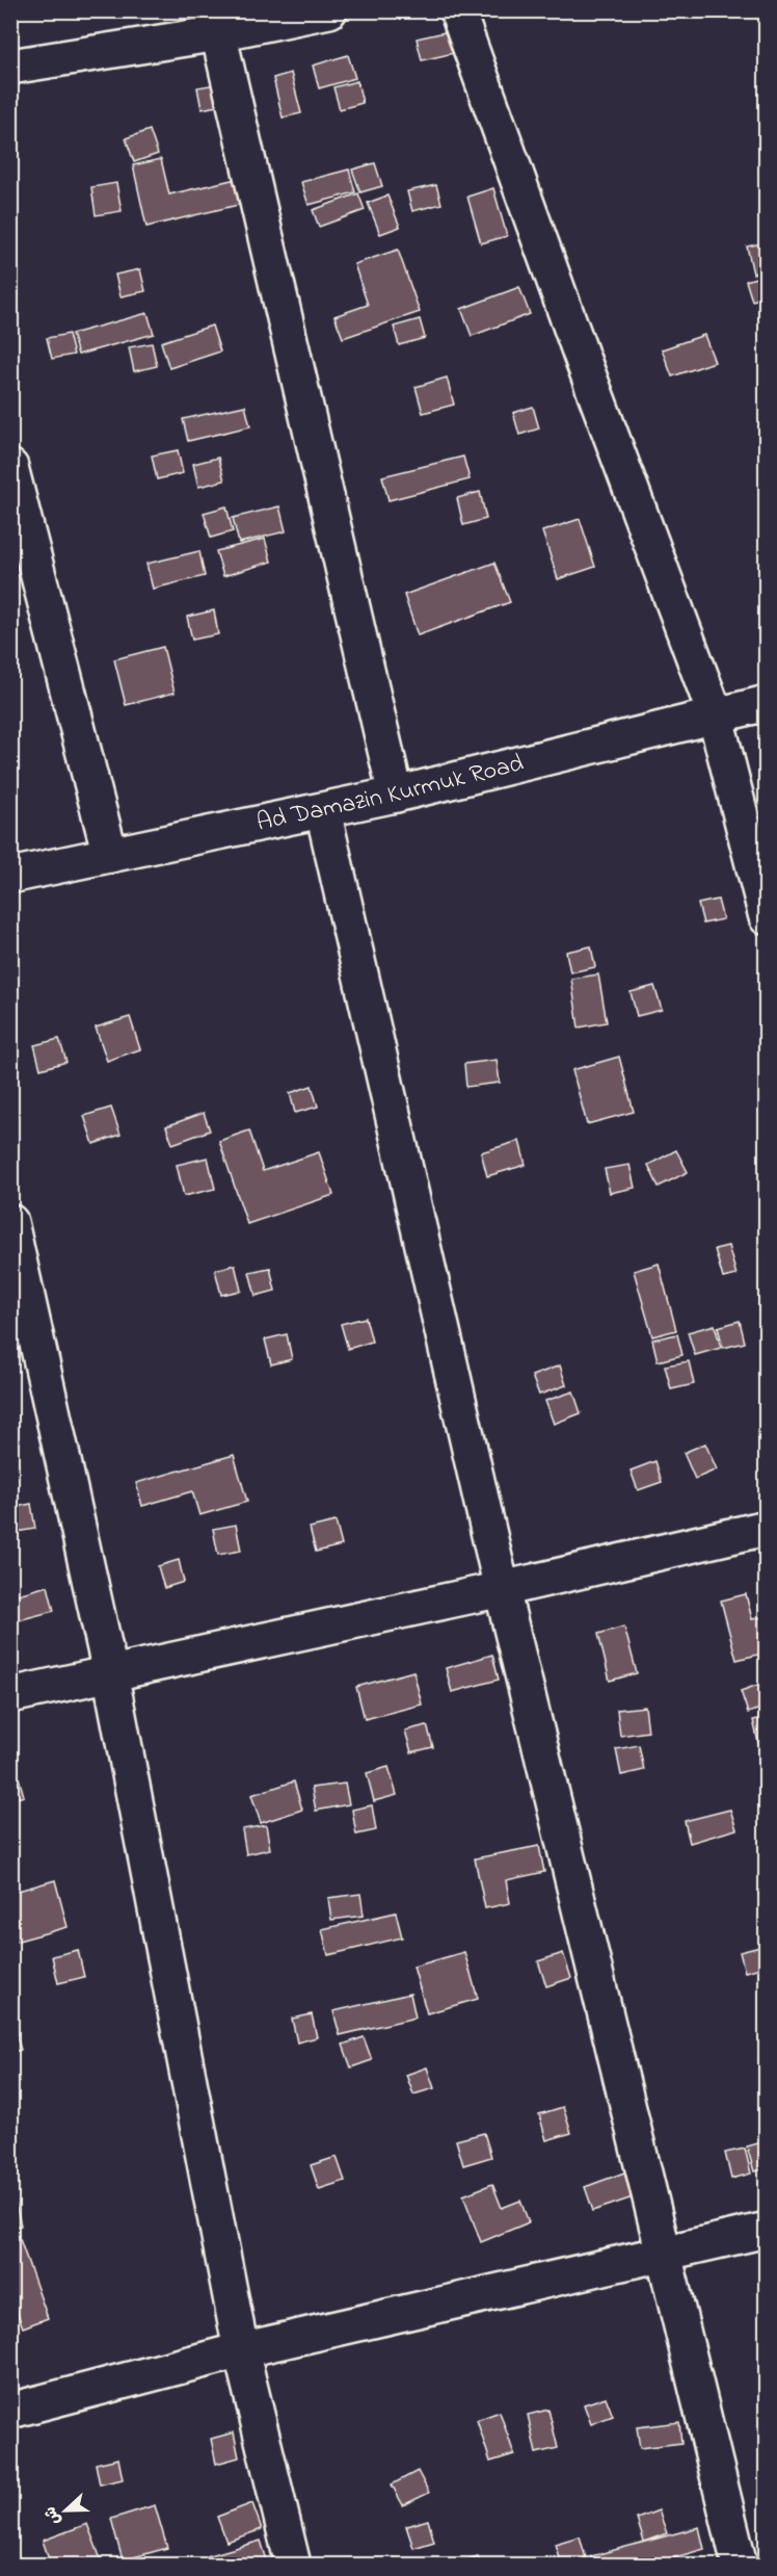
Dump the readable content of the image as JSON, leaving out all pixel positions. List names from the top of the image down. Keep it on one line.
{"streets":{"main road":["Ad Damazin Kurmuk Road"]},"north":"left"}
